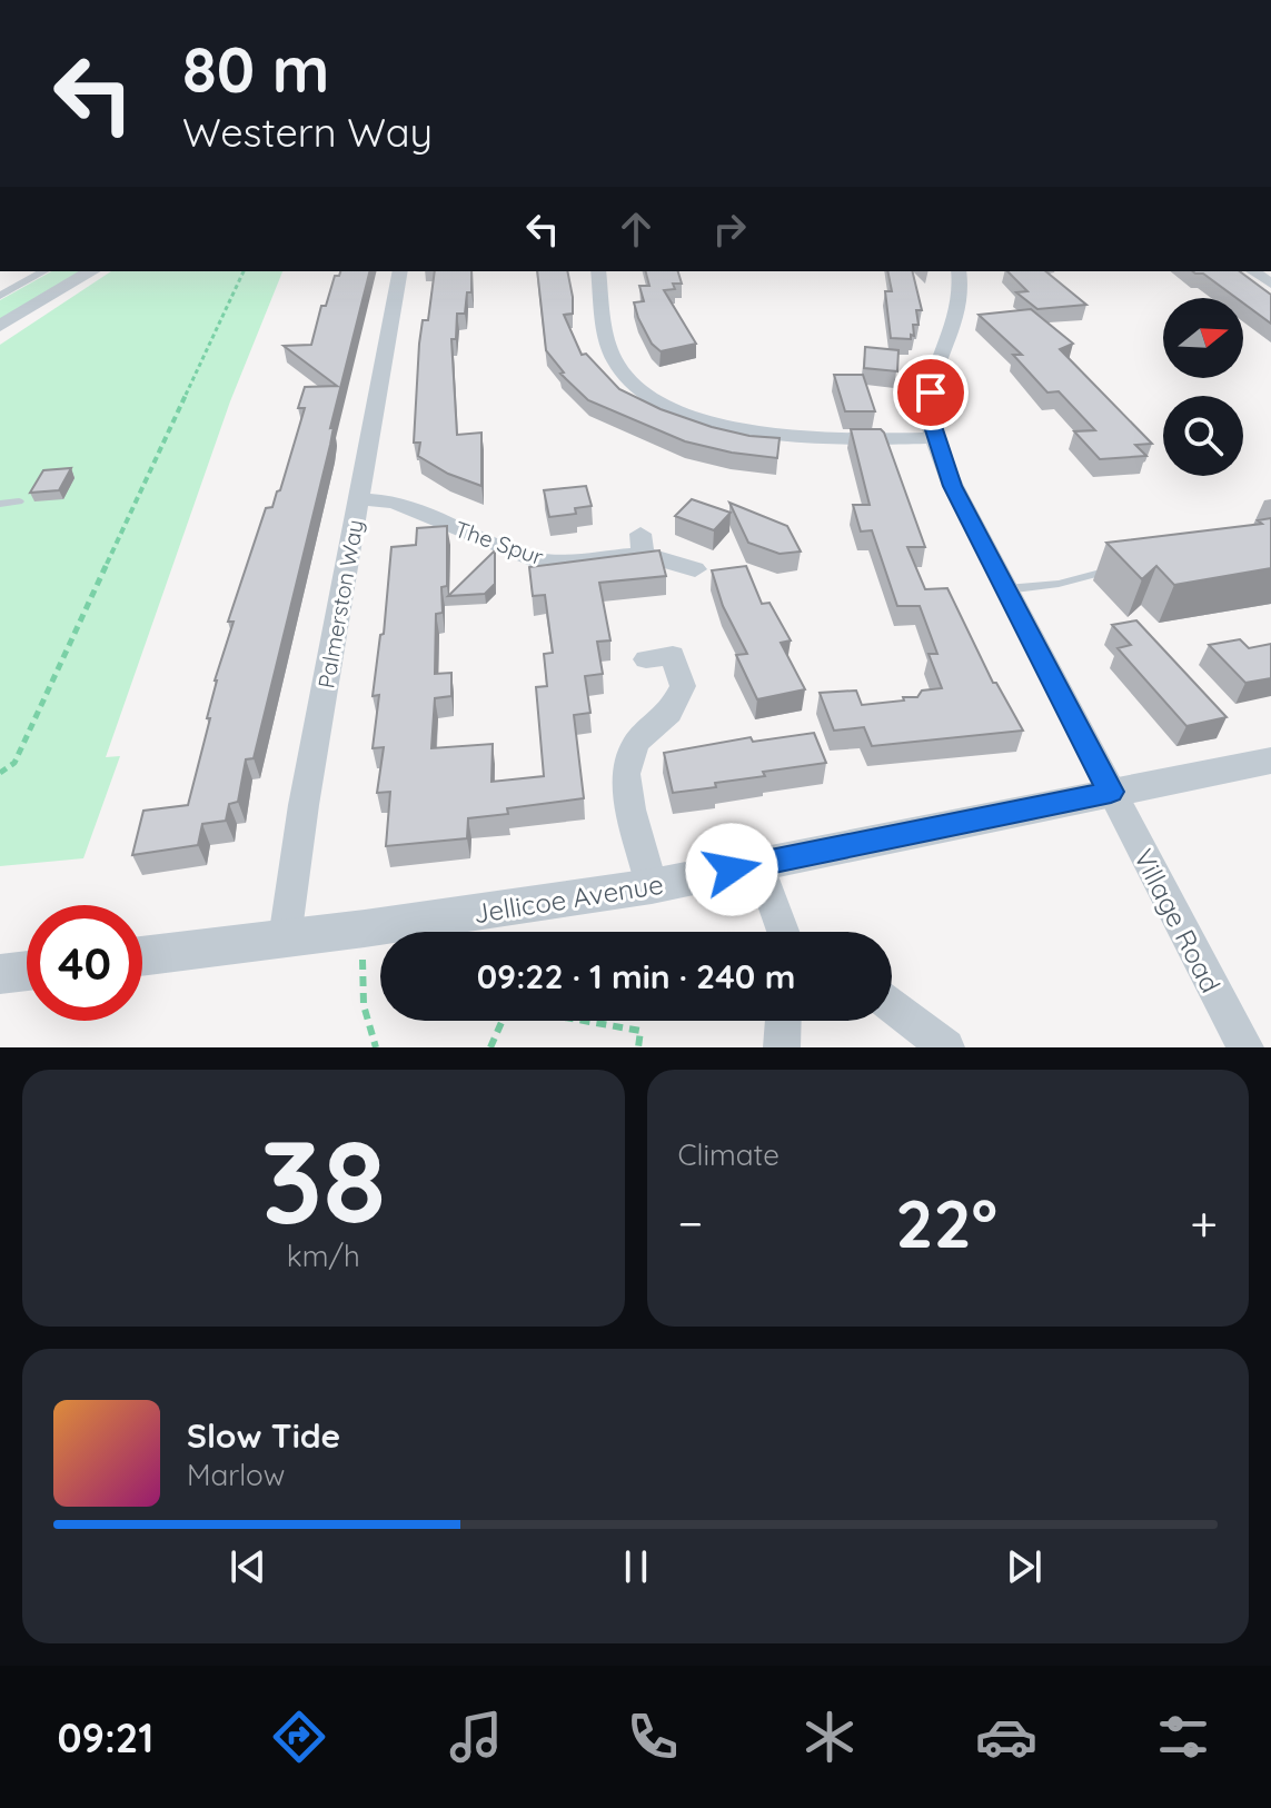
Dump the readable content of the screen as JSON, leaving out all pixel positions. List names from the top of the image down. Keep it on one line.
{"streets":{"street":["The Spur","Palmerston Way","Jellicoe Avenue","Village Road"]},"crossings":[["The Spur","Palmerston Way"],["Palmerston Way","Jellicoe Avenue"],["Jellicoe Avenue","Village Road"]],"north":"right","page":{"turn":["80 m","Western Way"],"limit":"40","trip":"09:22 · 1 min · 240 m","tile":[["38","km/h"],"Climate"],"heat":["−","22°","+"],"song":["Slow Tide","Marlow"],"tabs":"09:21"}}
